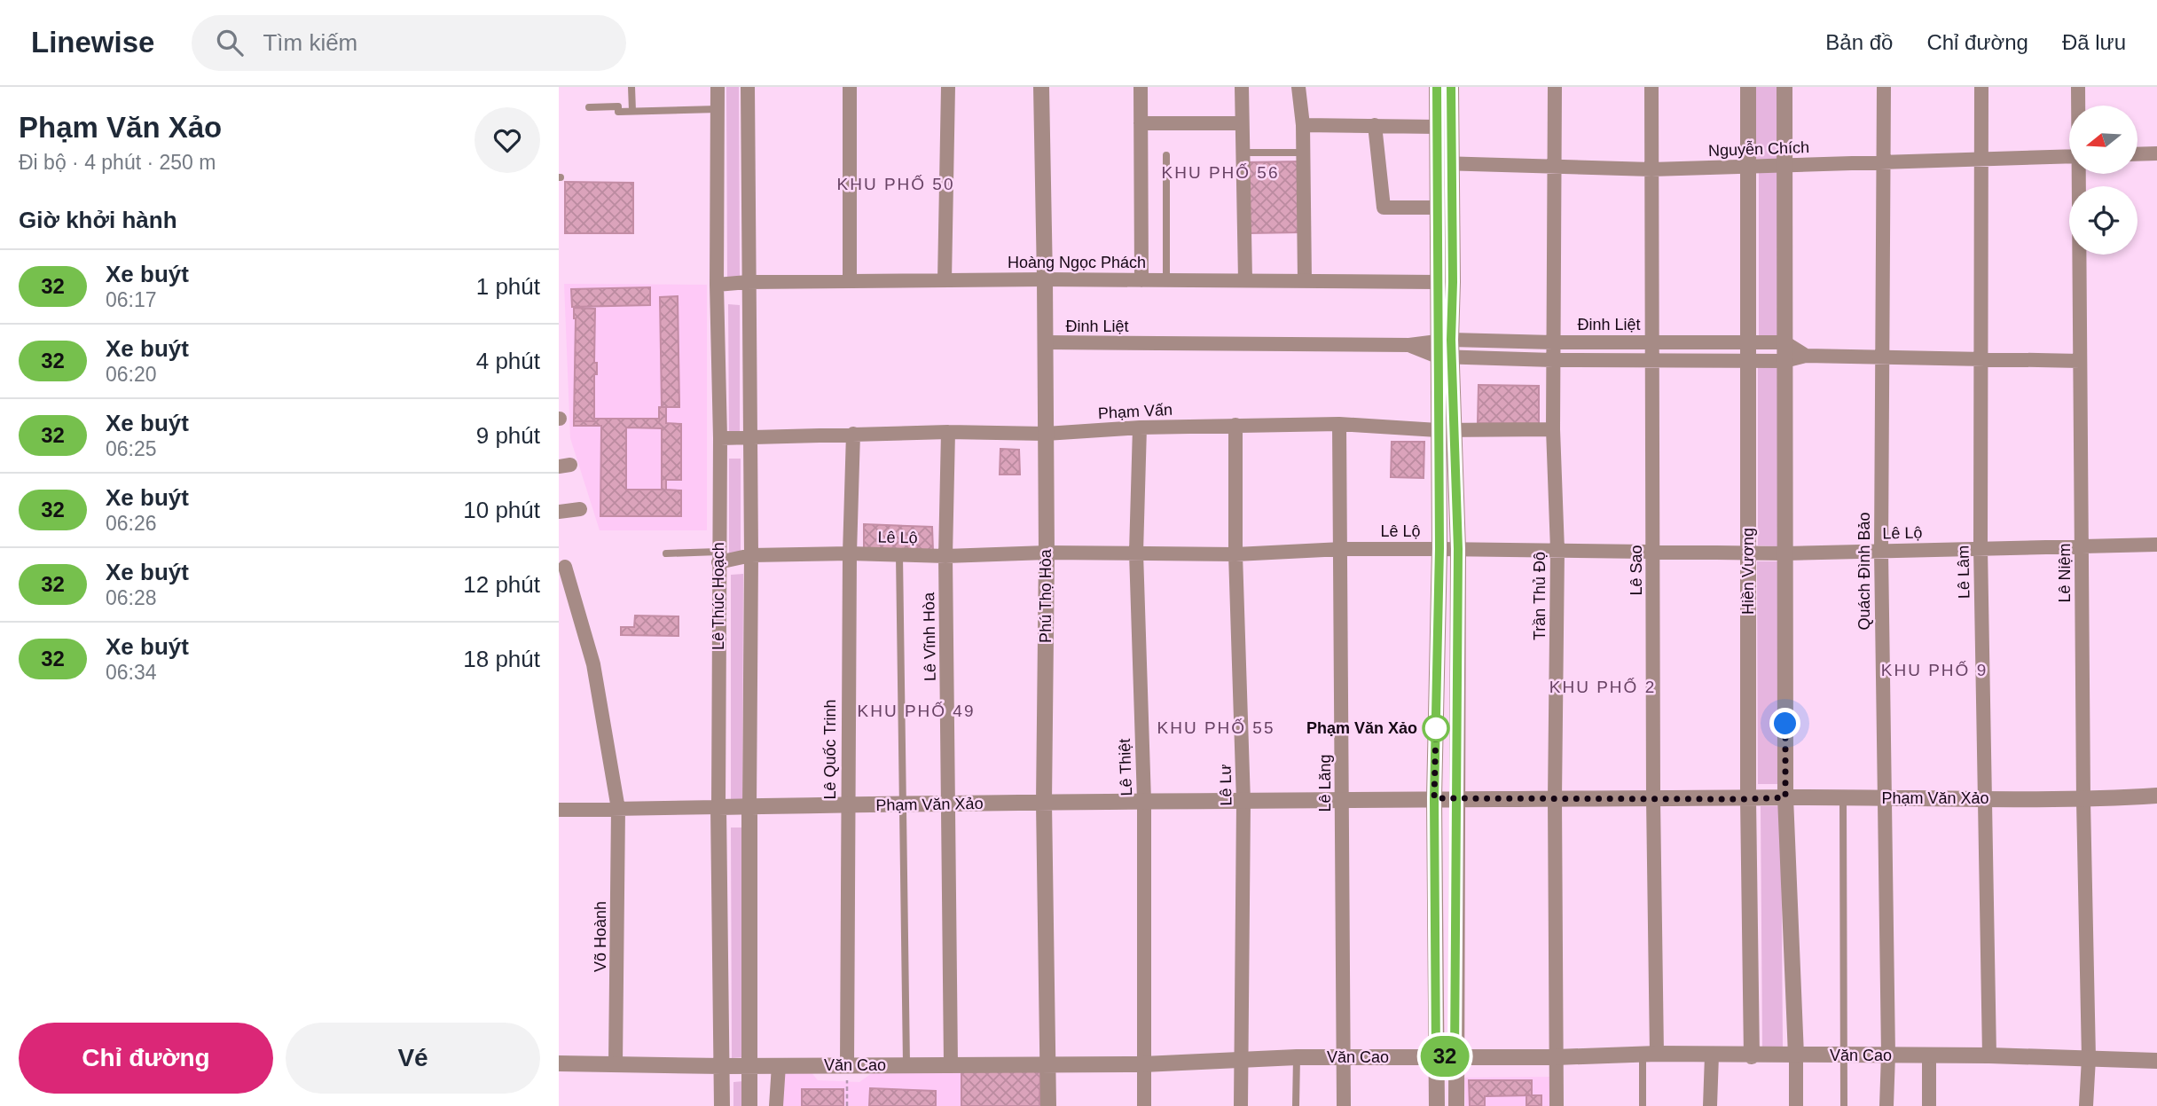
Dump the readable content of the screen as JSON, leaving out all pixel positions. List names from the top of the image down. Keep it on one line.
{"streets":{"street":["Nguyễn Chích","Hoàng Ngọc Phách","Đinh Liệt","Phạm Vấn","Lê Lộ","Lê Sao","Hiền Vương","Quách Đình Bảo","Lê Lâm","Lê Niệm","Lê Thúc Hoạch","Phú Thọ Hòa","Trần Thủ Độ","Lê Vĩnh Hòa","Lê Quốc Trinh","Lê Thiệt","Lê Lăng","Lê Lư","Phạm Văn Xảo","Võ Hoành","Văn Cao"]},"crossings":[["Nguyễn Chích","Lê Sao"],["Nguyễn Chích","Hiền Vương"],["Nguyễn Chích","Quách Đình Bảo"],["Nguyễn Chích","Lê Lâm"],["Nguyễn Chích","Trần Thủ Độ"],["Hoàng Ngọc Phách","Lê Thúc Hoạch"],["Hoàng Ngọc Phách","Phú Thọ Hòa"],["Đinh Liệt","Lê Sao"],["Đinh Liệt","Hiền Vương"],["Đinh Liệt","Quách Đình Bảo"],["Đinh Liệt","Lê Lâm"],["Đinh Liệt","Lê Niệm"],["Đinh Liệt","Phú Thọ Hòa"],["Đinh Liệt","Trần Thủ Độ"],["Phạm Vấn","Lê Thúc Hoạch"],["Phạm Vấn","Phú Thọ Hòa"],["Phạm Vấn","Trần Thủ Độ"],["Phạm Vấn","Lê Vĩnh Hòa"],["Phạm Vấn","Lê Quốc Trinh"],["Phạm Vấn","Lê Thiệt"],["Phạm Vấn","Lê Lăng"],["Phạm Vấn","Lê Lư"],["Lê Lộ","Lê Sao"],["Lê Lộ","Hiền Vương"],["Lê Lộ","Quách Đình Bảo"],["Lê Lộ","Lê Lâm"],["Lê Lộ","Lê Niệm"],["Lê Lộ","Lê Thúc Hoạch"],["Lê Lộ","Phú Thọ Hòa"],["Lê Lộ","Trần Thủ Độ"],["Lê Lộ","Lê Vĩnh Hòa"],["Lê Lộ","Lê Quốc Trinh"],["Lê Lộ","Lê Thiệt"],["Lê Lộ","Lê Lăng"],["Lê Lộ","Lê Lư"],["Lê Sao","Phạm Văn Xảo"],["Lê Sao","Văn Cao"],["Hiền Vương","Phạm Văn Xảo"],["Hiền Vương","Văn Cao"],["Quách Đình Bảo","Phạm Văn Xảo"],["Quách Đình Bảo","Văn Cao"],["Lê Lâm","Phạm Văn Xảo"],["Lê Lâm","Văn Cao"],["Lê Niệm","Phạm Văn Xảo"],["Lê Niệm","Văn Cao"],["Lê Thúc Hoạch","Phạm Văn Xảo"],["Lê Thúc Hoạch","Văn Cao"],["Phú Thọ Hòa","Phạm Văn Xảo"],["Phú Thọ Hòa","Văn Cao"],["Trần Thủ Độ","Phạm Văn Xảo"],["Trần Thủ Độ","Văn Cao"],["Lê Vĩnh Hòa","Phạm Văn Xảo"],["Lê Vĩnh Hòa","Văn Cao"],["Lê Quốc Trinh","Phạm Văn Xảo"],["Lê Quốc Trinh","Văn Cao"],["Lê Thiệt","Phạm Văn Xảo"],["Lê Thiệt","Văn Cao"],["Lê Lăng","Phạm Văn Xảo"],["Lê Lăng","Văn Cao"],["Lê Lư","Phạm Văn Xảo"],["Lê Lư","Văn Cao"],["Phạm Văn Xảo","Võ Hoành"],["Võ Hoành","Văn Cao"]],"districts":["KHU PHỐ 56","KHU PHỐ 50","KHU PHỐ 9","KHU PHỐ 2","KHU PHỐ 49","KHU PHỐ 55"],"places":["Phạm Văn Xảo"],"lines":["bus line 32"],"north":"left","page":{"header":"Linewise","search":"Tìm kiếm","nav":["Bản đồ","Chỉ đường","Đã lưu"],"heading":[["Phạm Văn Xảo","Đi bộ · 4 phút · 250 m"],"Giờ khởi hành"],"on_map":"32","list":[{"mark":"32","name":"Xe buýt","note":"06:17","value":"1 phút"},{"mark":"32","name":"Xe buýt","note":"06:20","value":"4 phút"},{"mark":"32","name":"Xe buýt","note":"06:25","value":"9 phút"},{"mark":"32","name":"Xe buýt","note":"06:26","value":"10 phút"},{"mark":"32","name":"Xe buýt","note":"06:28","value":"12 phút"},{"mark":"32","name":"Xe buýt","note":"06:34","value":"18 phút"}],"buttons":["Chỉ đường","Vé"]}}
